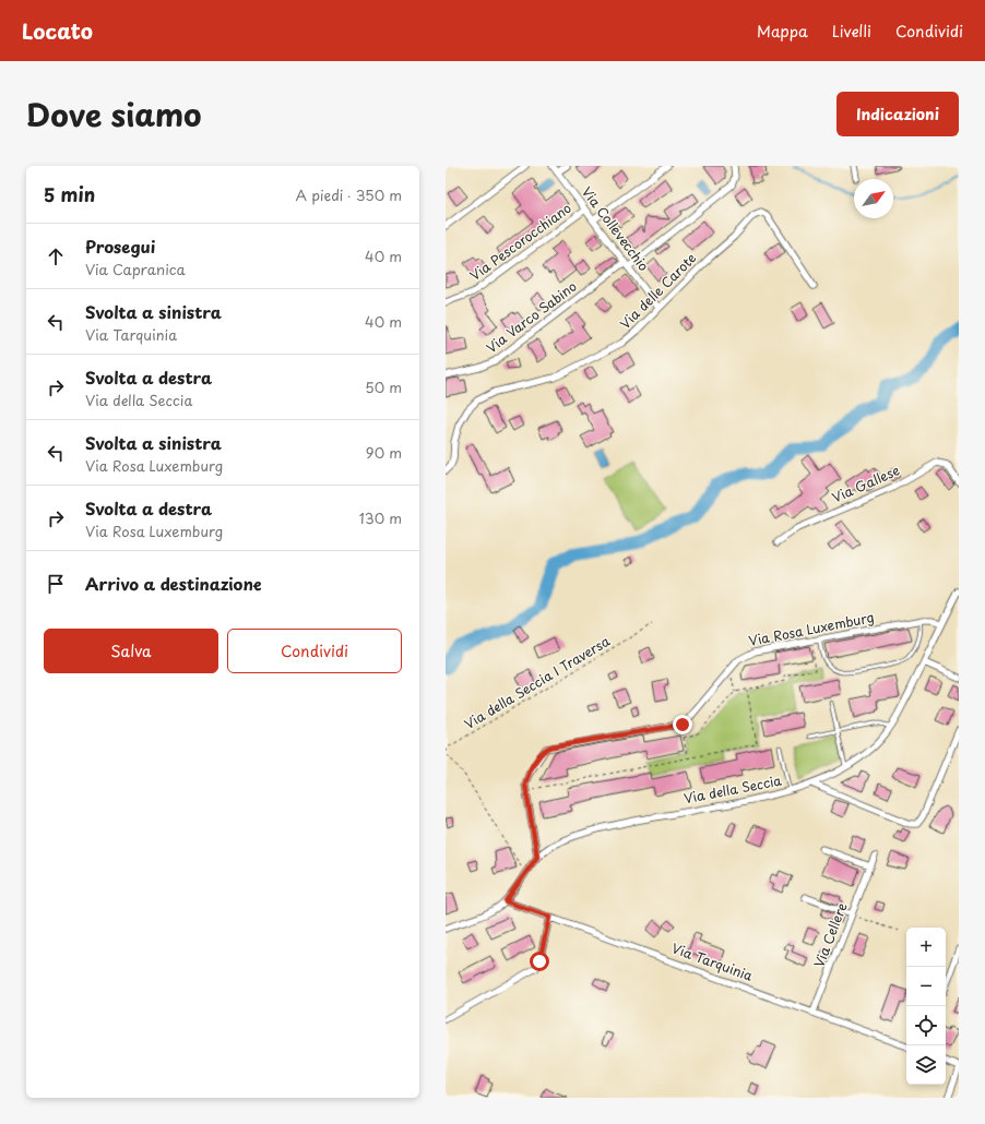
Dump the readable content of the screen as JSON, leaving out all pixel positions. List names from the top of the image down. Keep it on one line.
{"streets":{"street":["Via Collevecchio","Via Pescorocchiano","Via delle Carote","Via Varco Sabino","Via Gallese","Via Rosa Luxemburg","Via della Seccia","Via Cellere","Via Tarquinia"],"path":["Via della Seccia I Traversa"]},"crossings":[["Via Collevecchio","Via Pescorocchiano"],["Via Collevecchio","Via delle Carote"],["Via Collevecchio","Via Varco Sabino"],["Via Rosa Luxemburg","Via della Seccia"],["Via della Seccia I Traversa","Via della Seccia"],["Via della Seccia","Via Tarquinia"],["Via Cellere","Via Tarquinia"]],"north":"top right","page":{"header":"Locato","nav":["Mappa","Livelli","Condividi"],"title":"Dove siamo","buttons":["Indicazioni",["Salva","Condividi"]],"heading":["5 min","A piedi · 350 m"],"list":[["Prosegui","Via Capranica","40 m"],["Svolta a sinistra","Via Tarquinia","40 m"],["Svolta a destra","Via della Seccia","50 m"],["Svolta a sinistra","Via Rosa Luxemburg","90 m"],["Svolta a destra","Via Rosa Luxemburg","130 m"],"Arrivo a destinazione"],"map_buttons":["+","−"]}}
